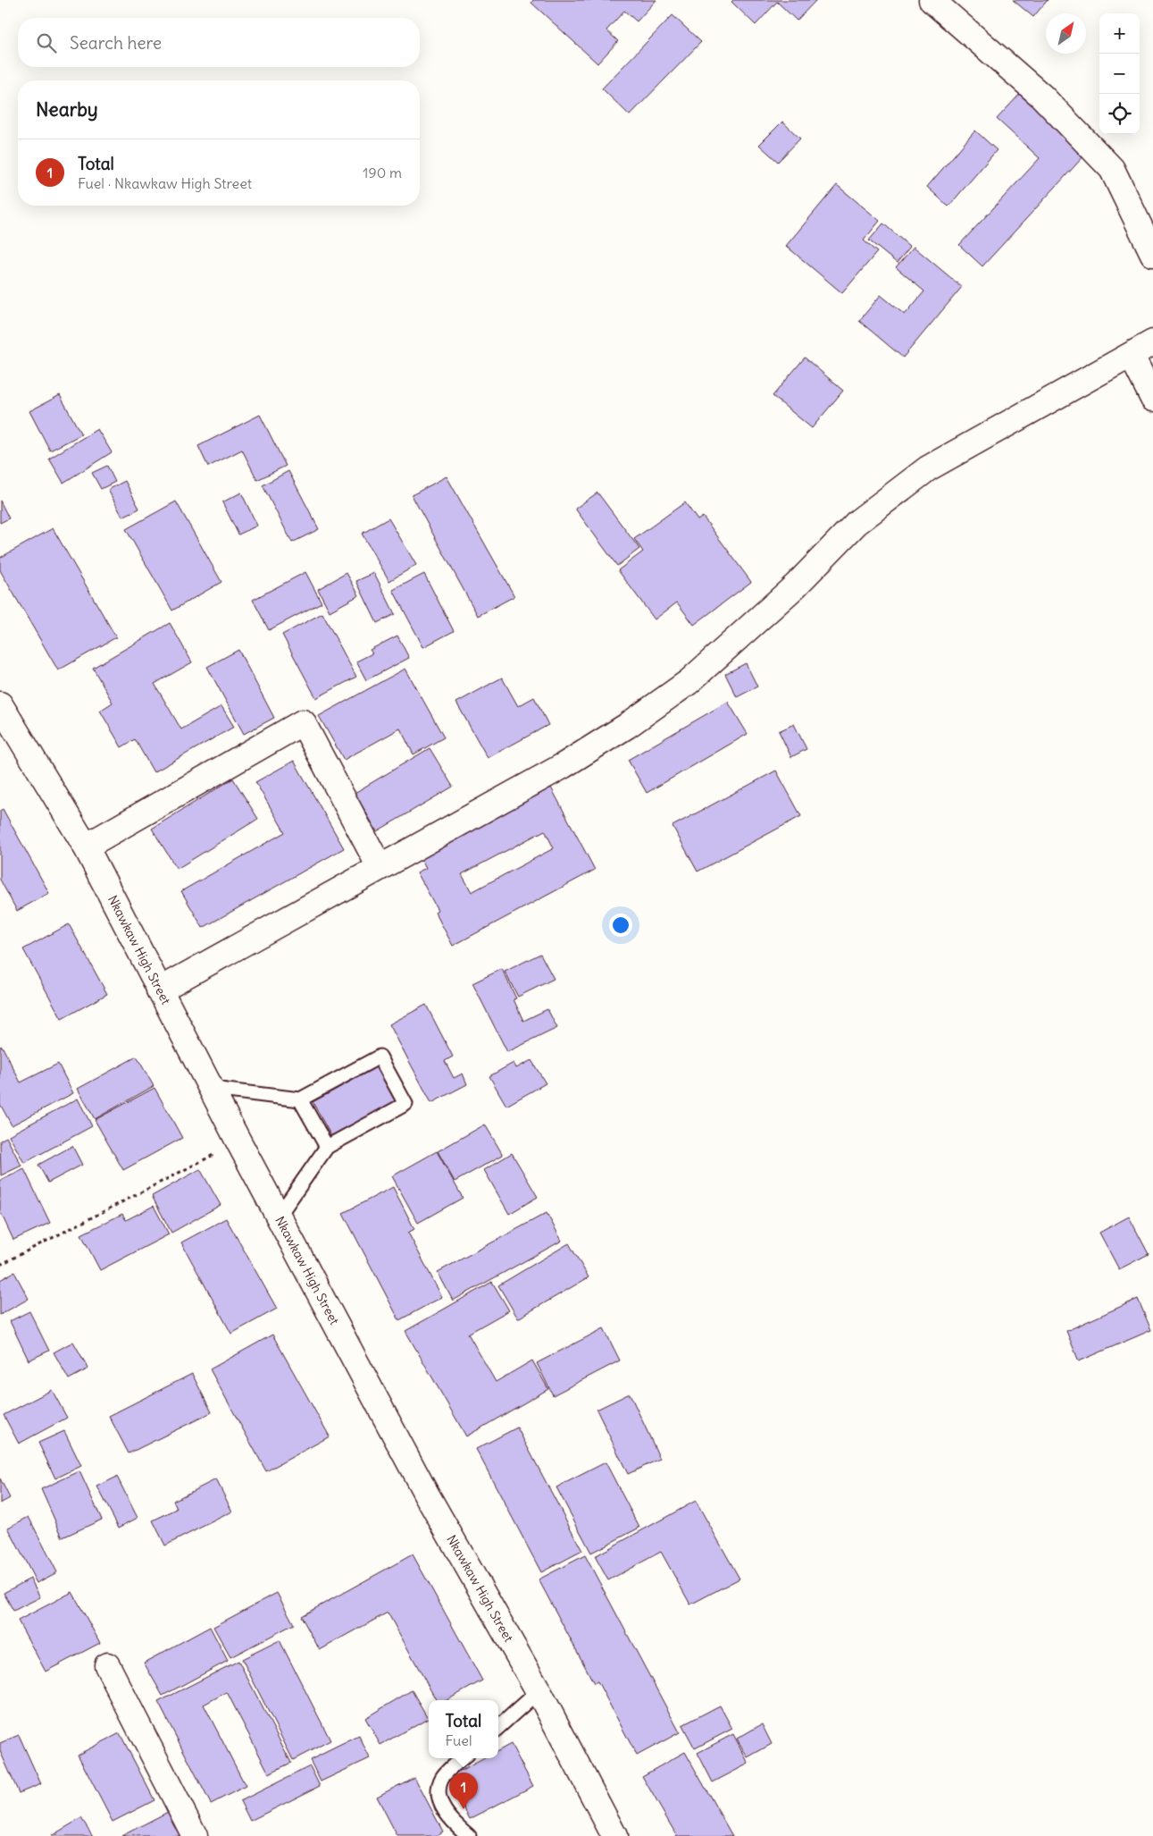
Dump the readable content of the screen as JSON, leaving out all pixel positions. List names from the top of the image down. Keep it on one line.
{"streets":{"street":["Nkawkaw High Street"]},"north":"top right","page":{"map_buttons":["+","−"],"search":"Search here","heading":"Nearby","list":[{"mark":"1","name":"Total","note":"Fuel · Nkawkaw High Street","value":"190 m"}],"popup":["Total","Fuel"],"pins":"1"}}
